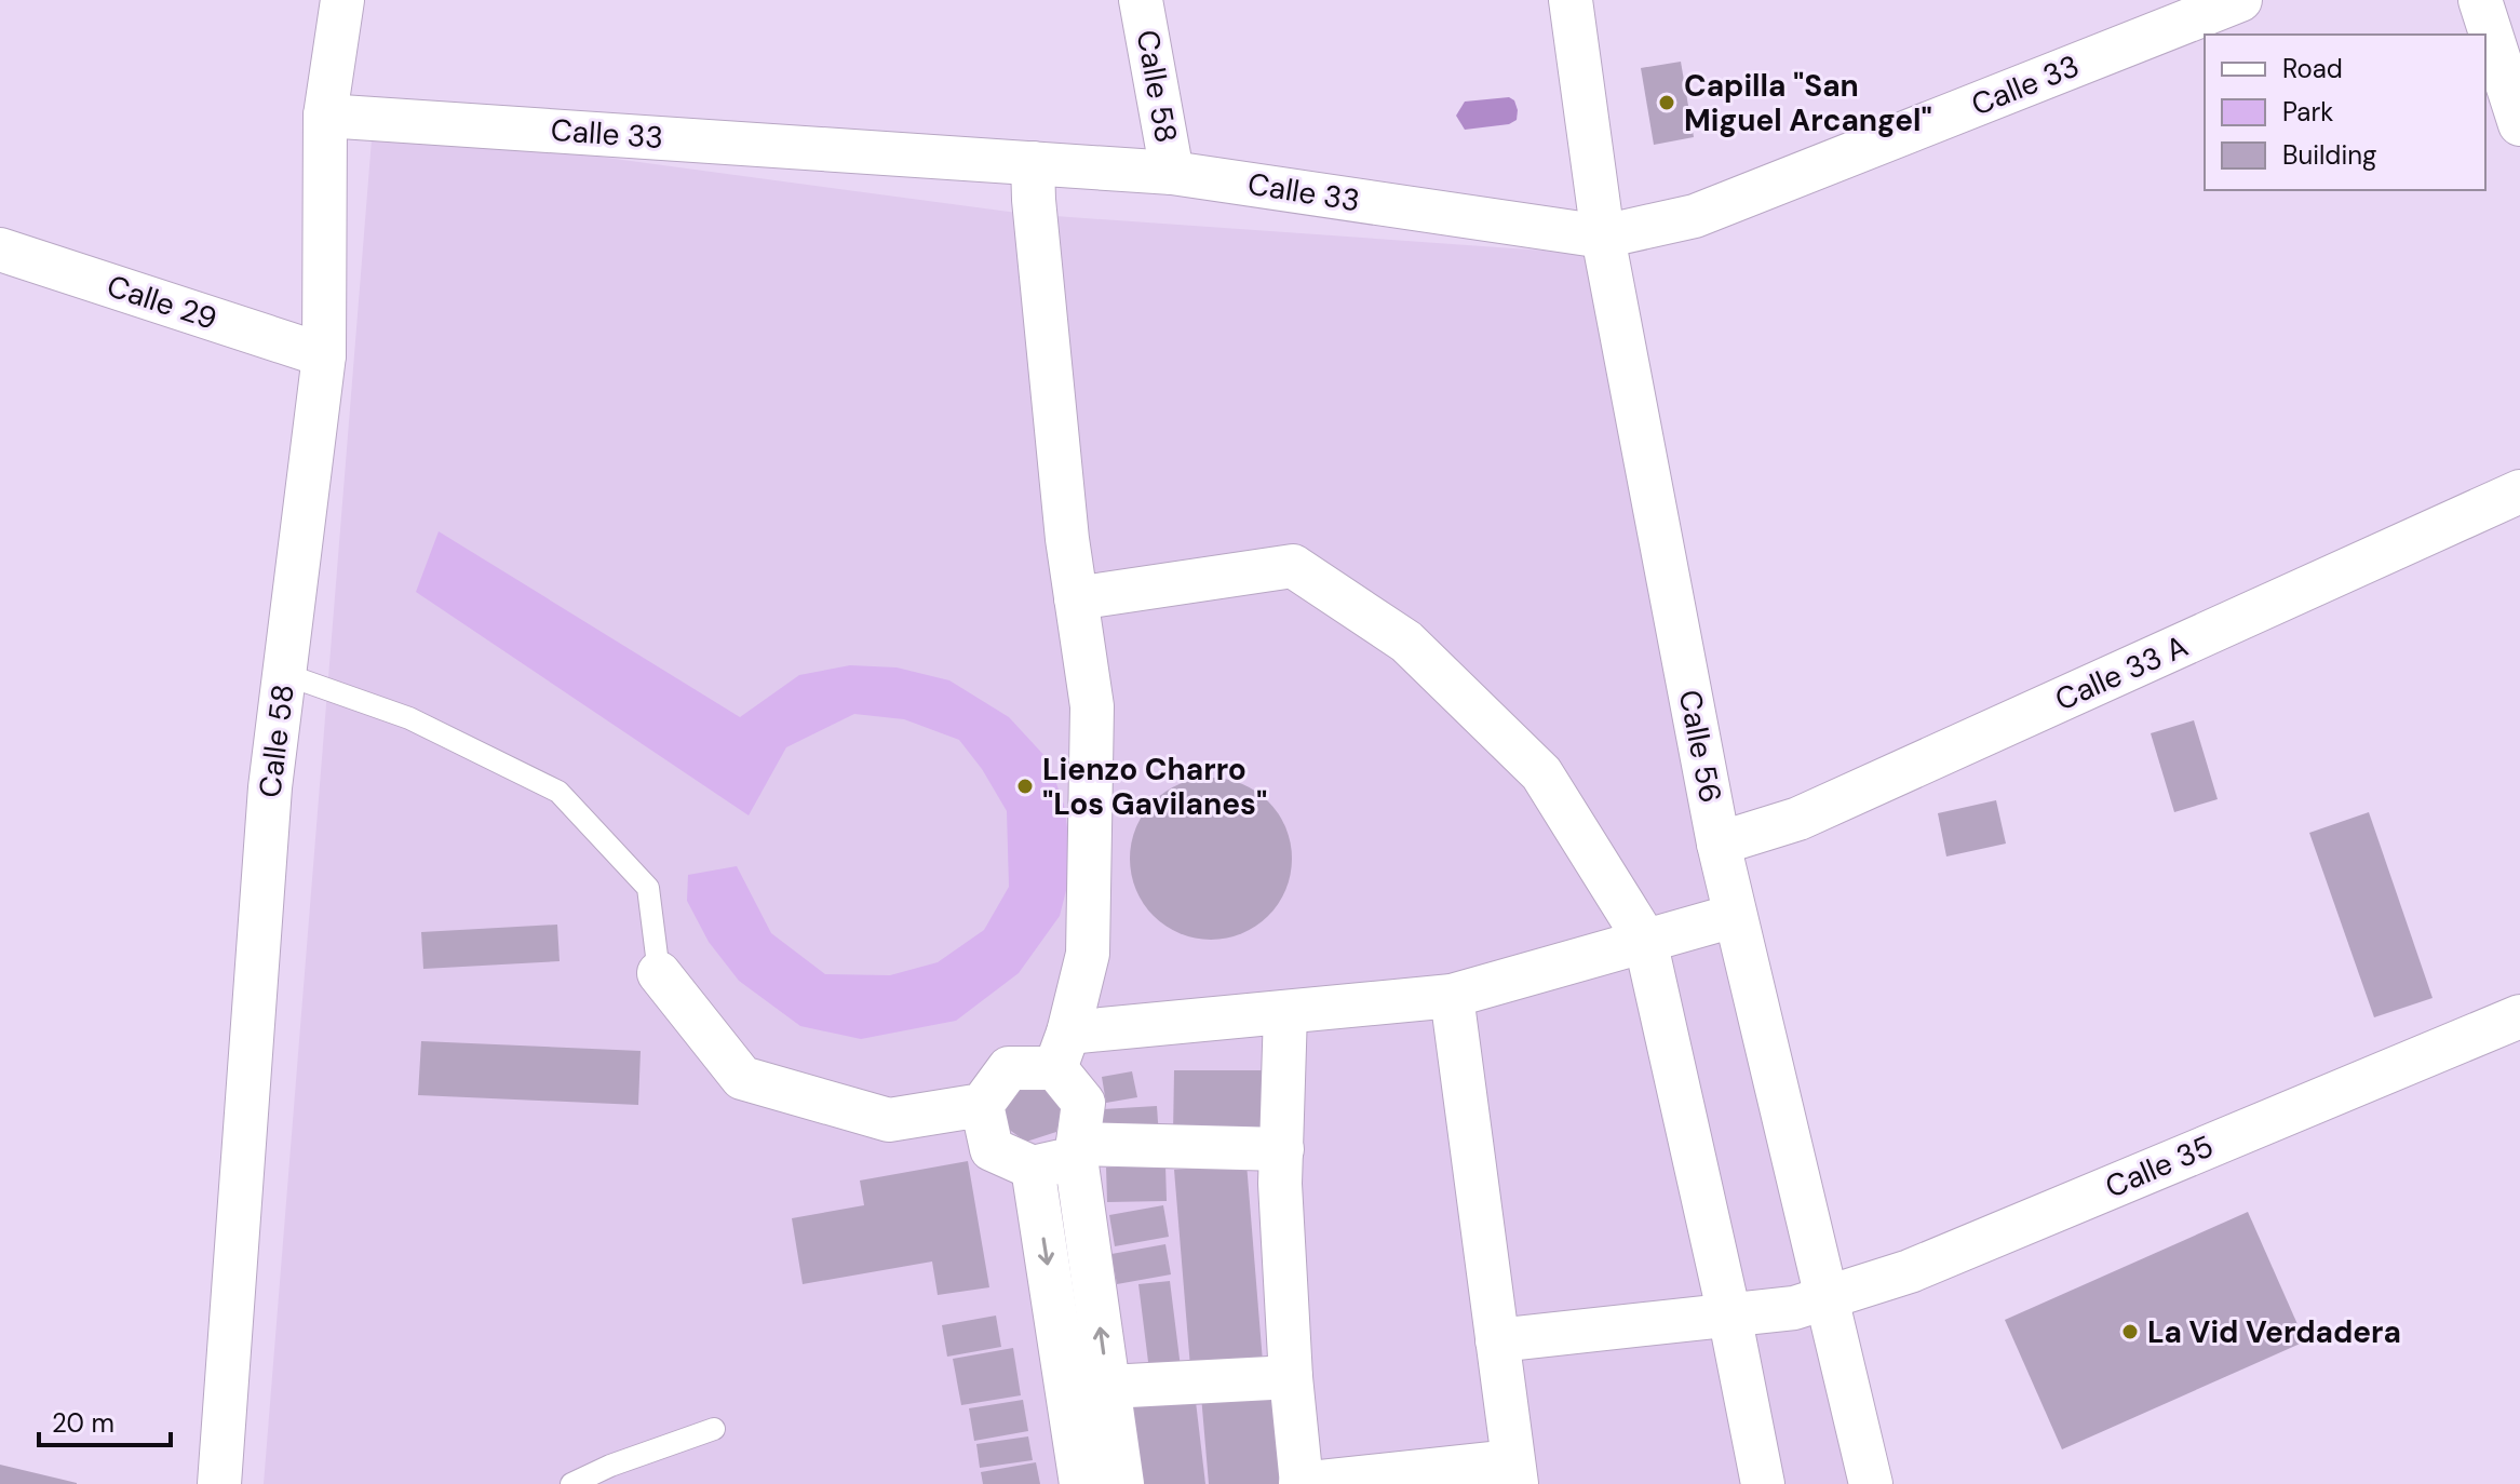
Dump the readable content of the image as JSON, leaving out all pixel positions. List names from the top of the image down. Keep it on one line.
{"streets":{"street":["Calle 33","Calle 58","Calle 29","Calle 33 A","Calle 56","Calle 35"]},"crossings":[["Calle 33","Calle 58"],["Calle 33","Calle 56"],["Calle 58","Calle 29"],["Calle 33 A","Calle 56"],["Calle 56","Calle 35"]],"places":["Capilla \"San Miguel Arcangel\"","Lienzo Charro \"Los Gavilanes\"","La Vid Verdadera"],"legend":["Road","Park","Building"],"scale_bar":"20 m"}
